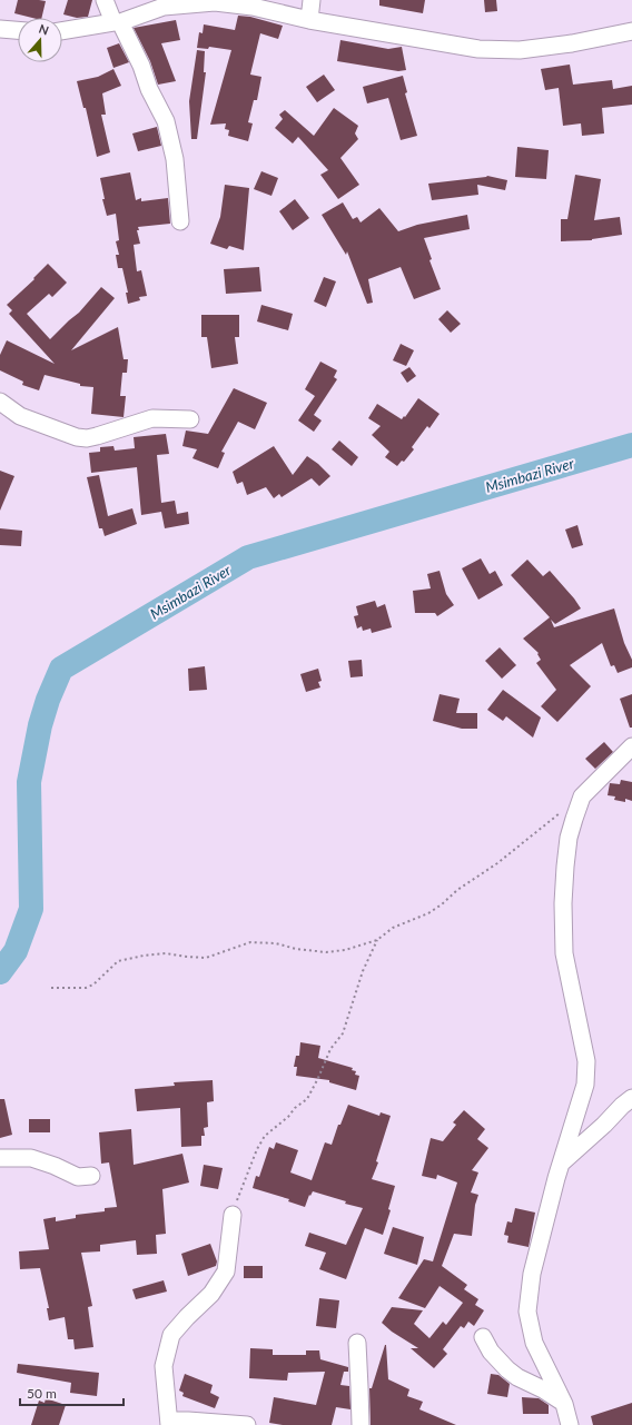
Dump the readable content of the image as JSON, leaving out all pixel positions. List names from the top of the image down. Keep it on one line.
{"water":["Msimbazi River"],"scale_bar":"50 m","north":"top"}
